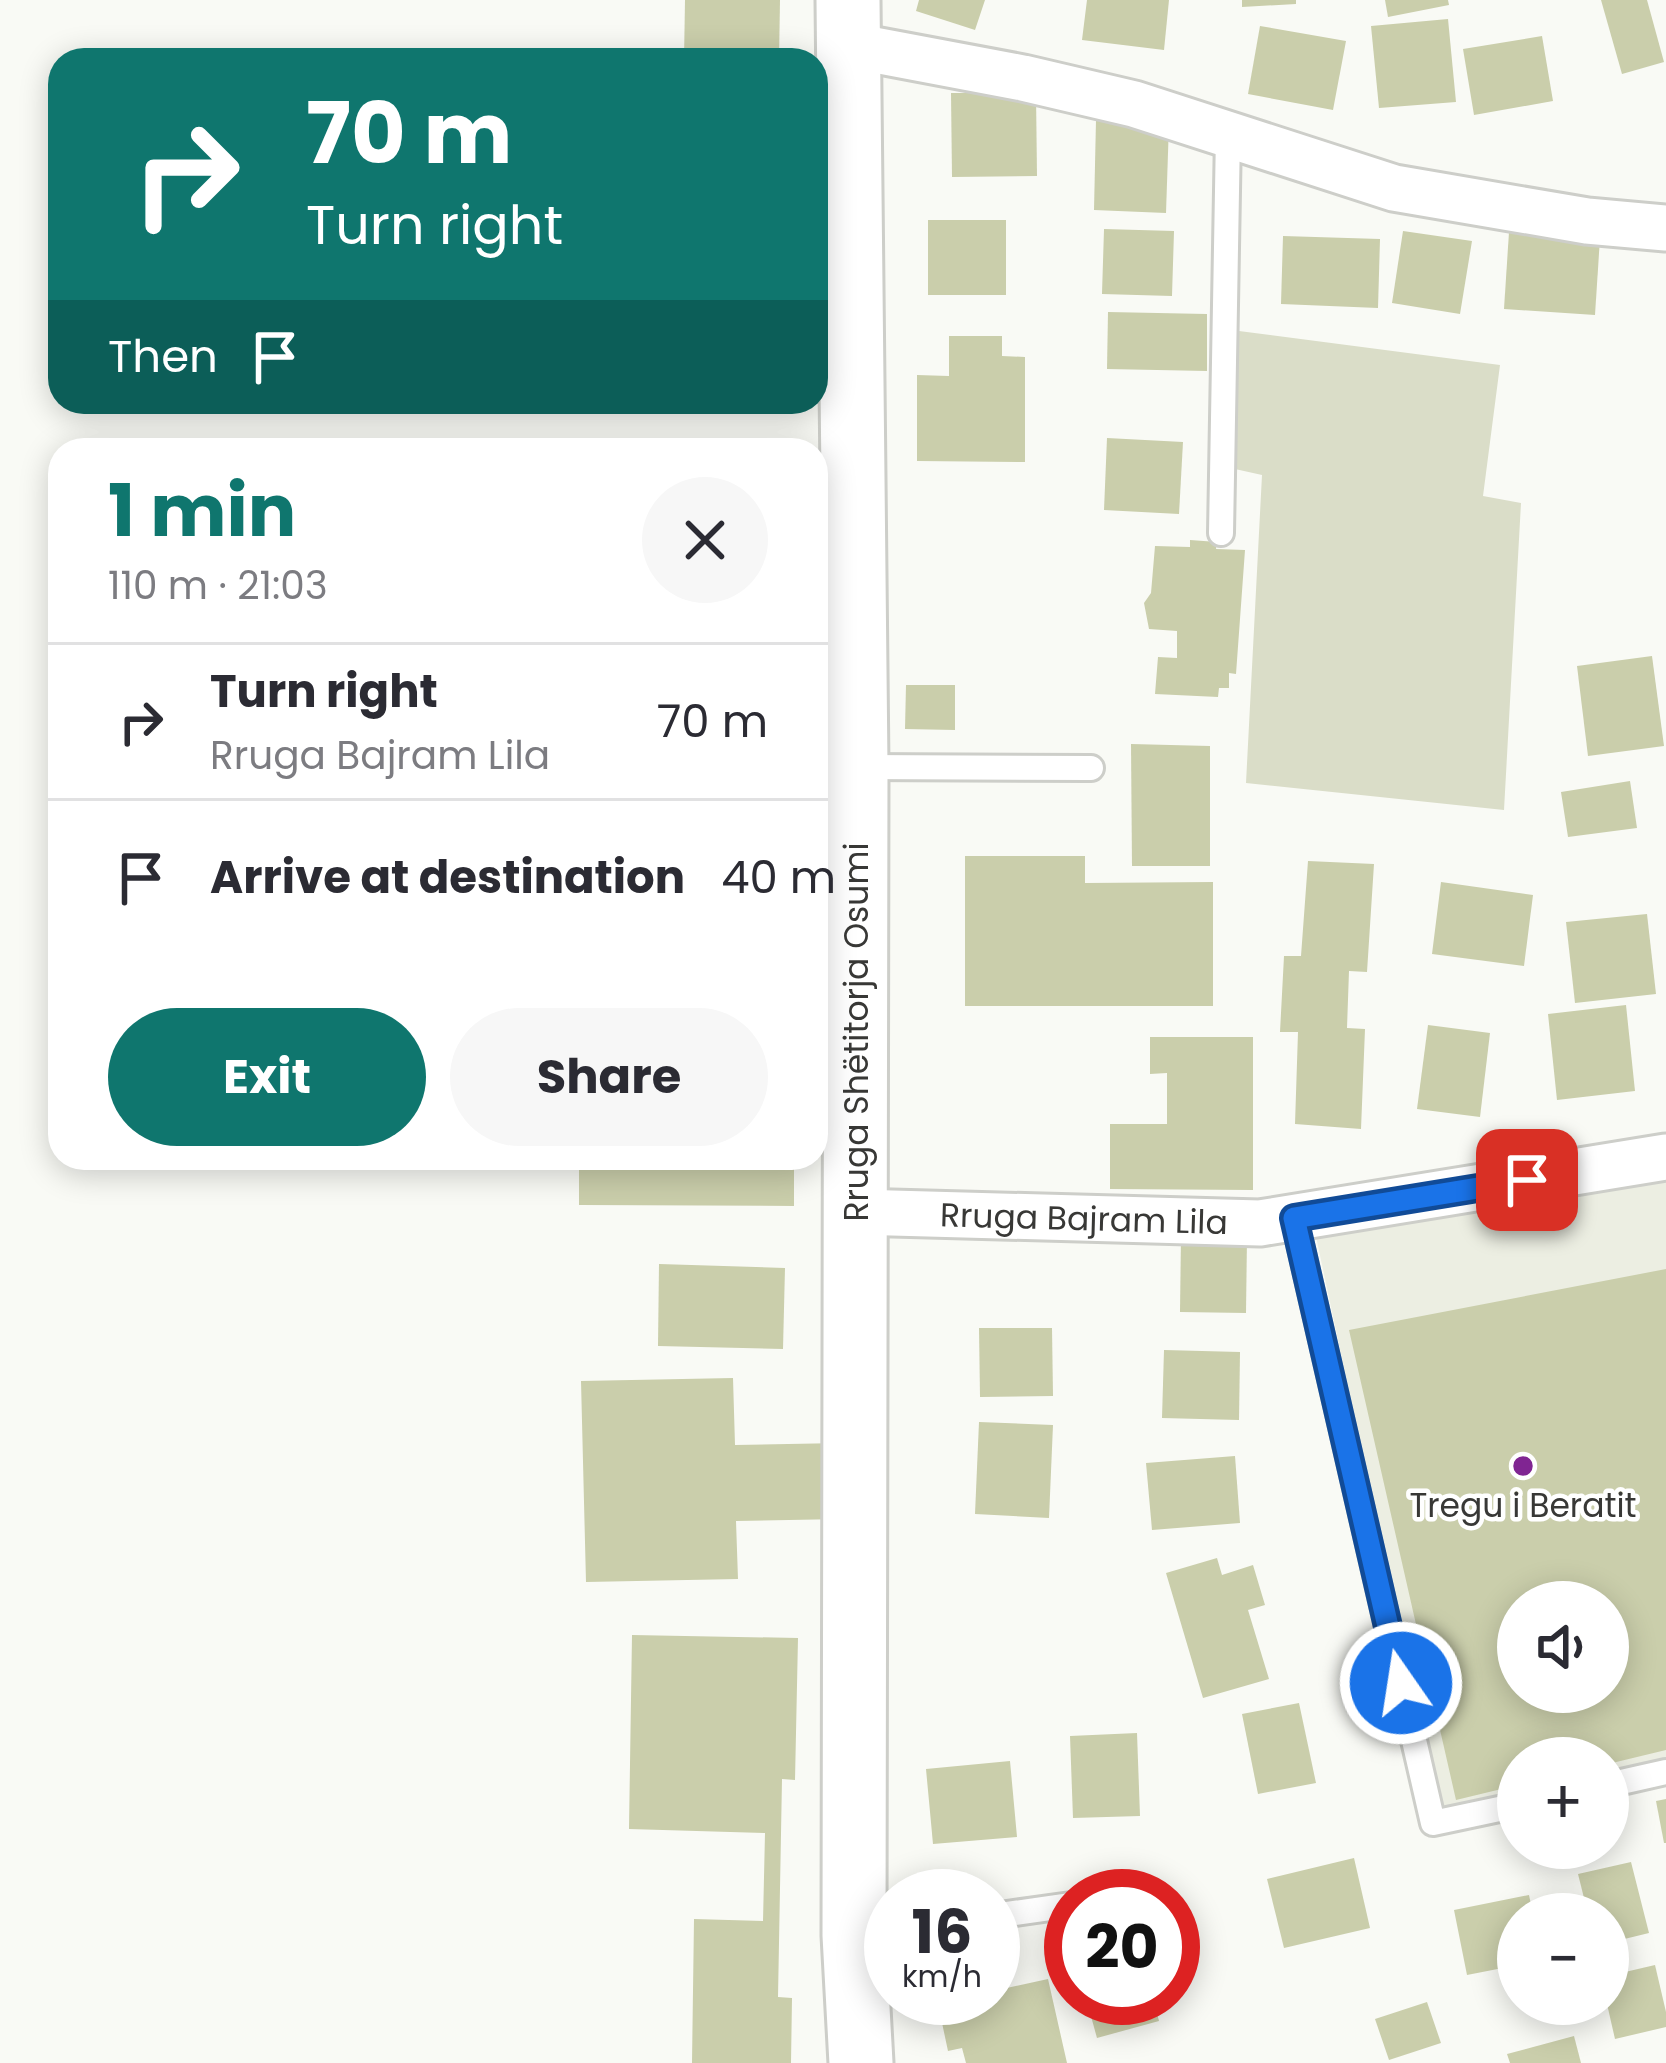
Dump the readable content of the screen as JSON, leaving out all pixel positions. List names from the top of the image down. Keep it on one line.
{"streets":{"main road":["Rruga Shëtitorja Osumi"],"street":["Rruga Bajram Lila"]},"crossings":[["Rruga Shëtitorja Osumi","Rruga Bajram Lila"]],"places":["Tregu i Beratit"],"page":{"turn":["70 m","Turn right"],"then":"Then","heading":["1 min","110 m · 21:03"],"list":[{"name":"Turn right","note":"Rruga Bajram Lila","value":"70 m"},{"name":"Arrive at destination","value":"40 m"}],"buttons":["Exit","Share"],"map_buttons":["+","−"],"speed":"16 km/h","limit":"20"}}
